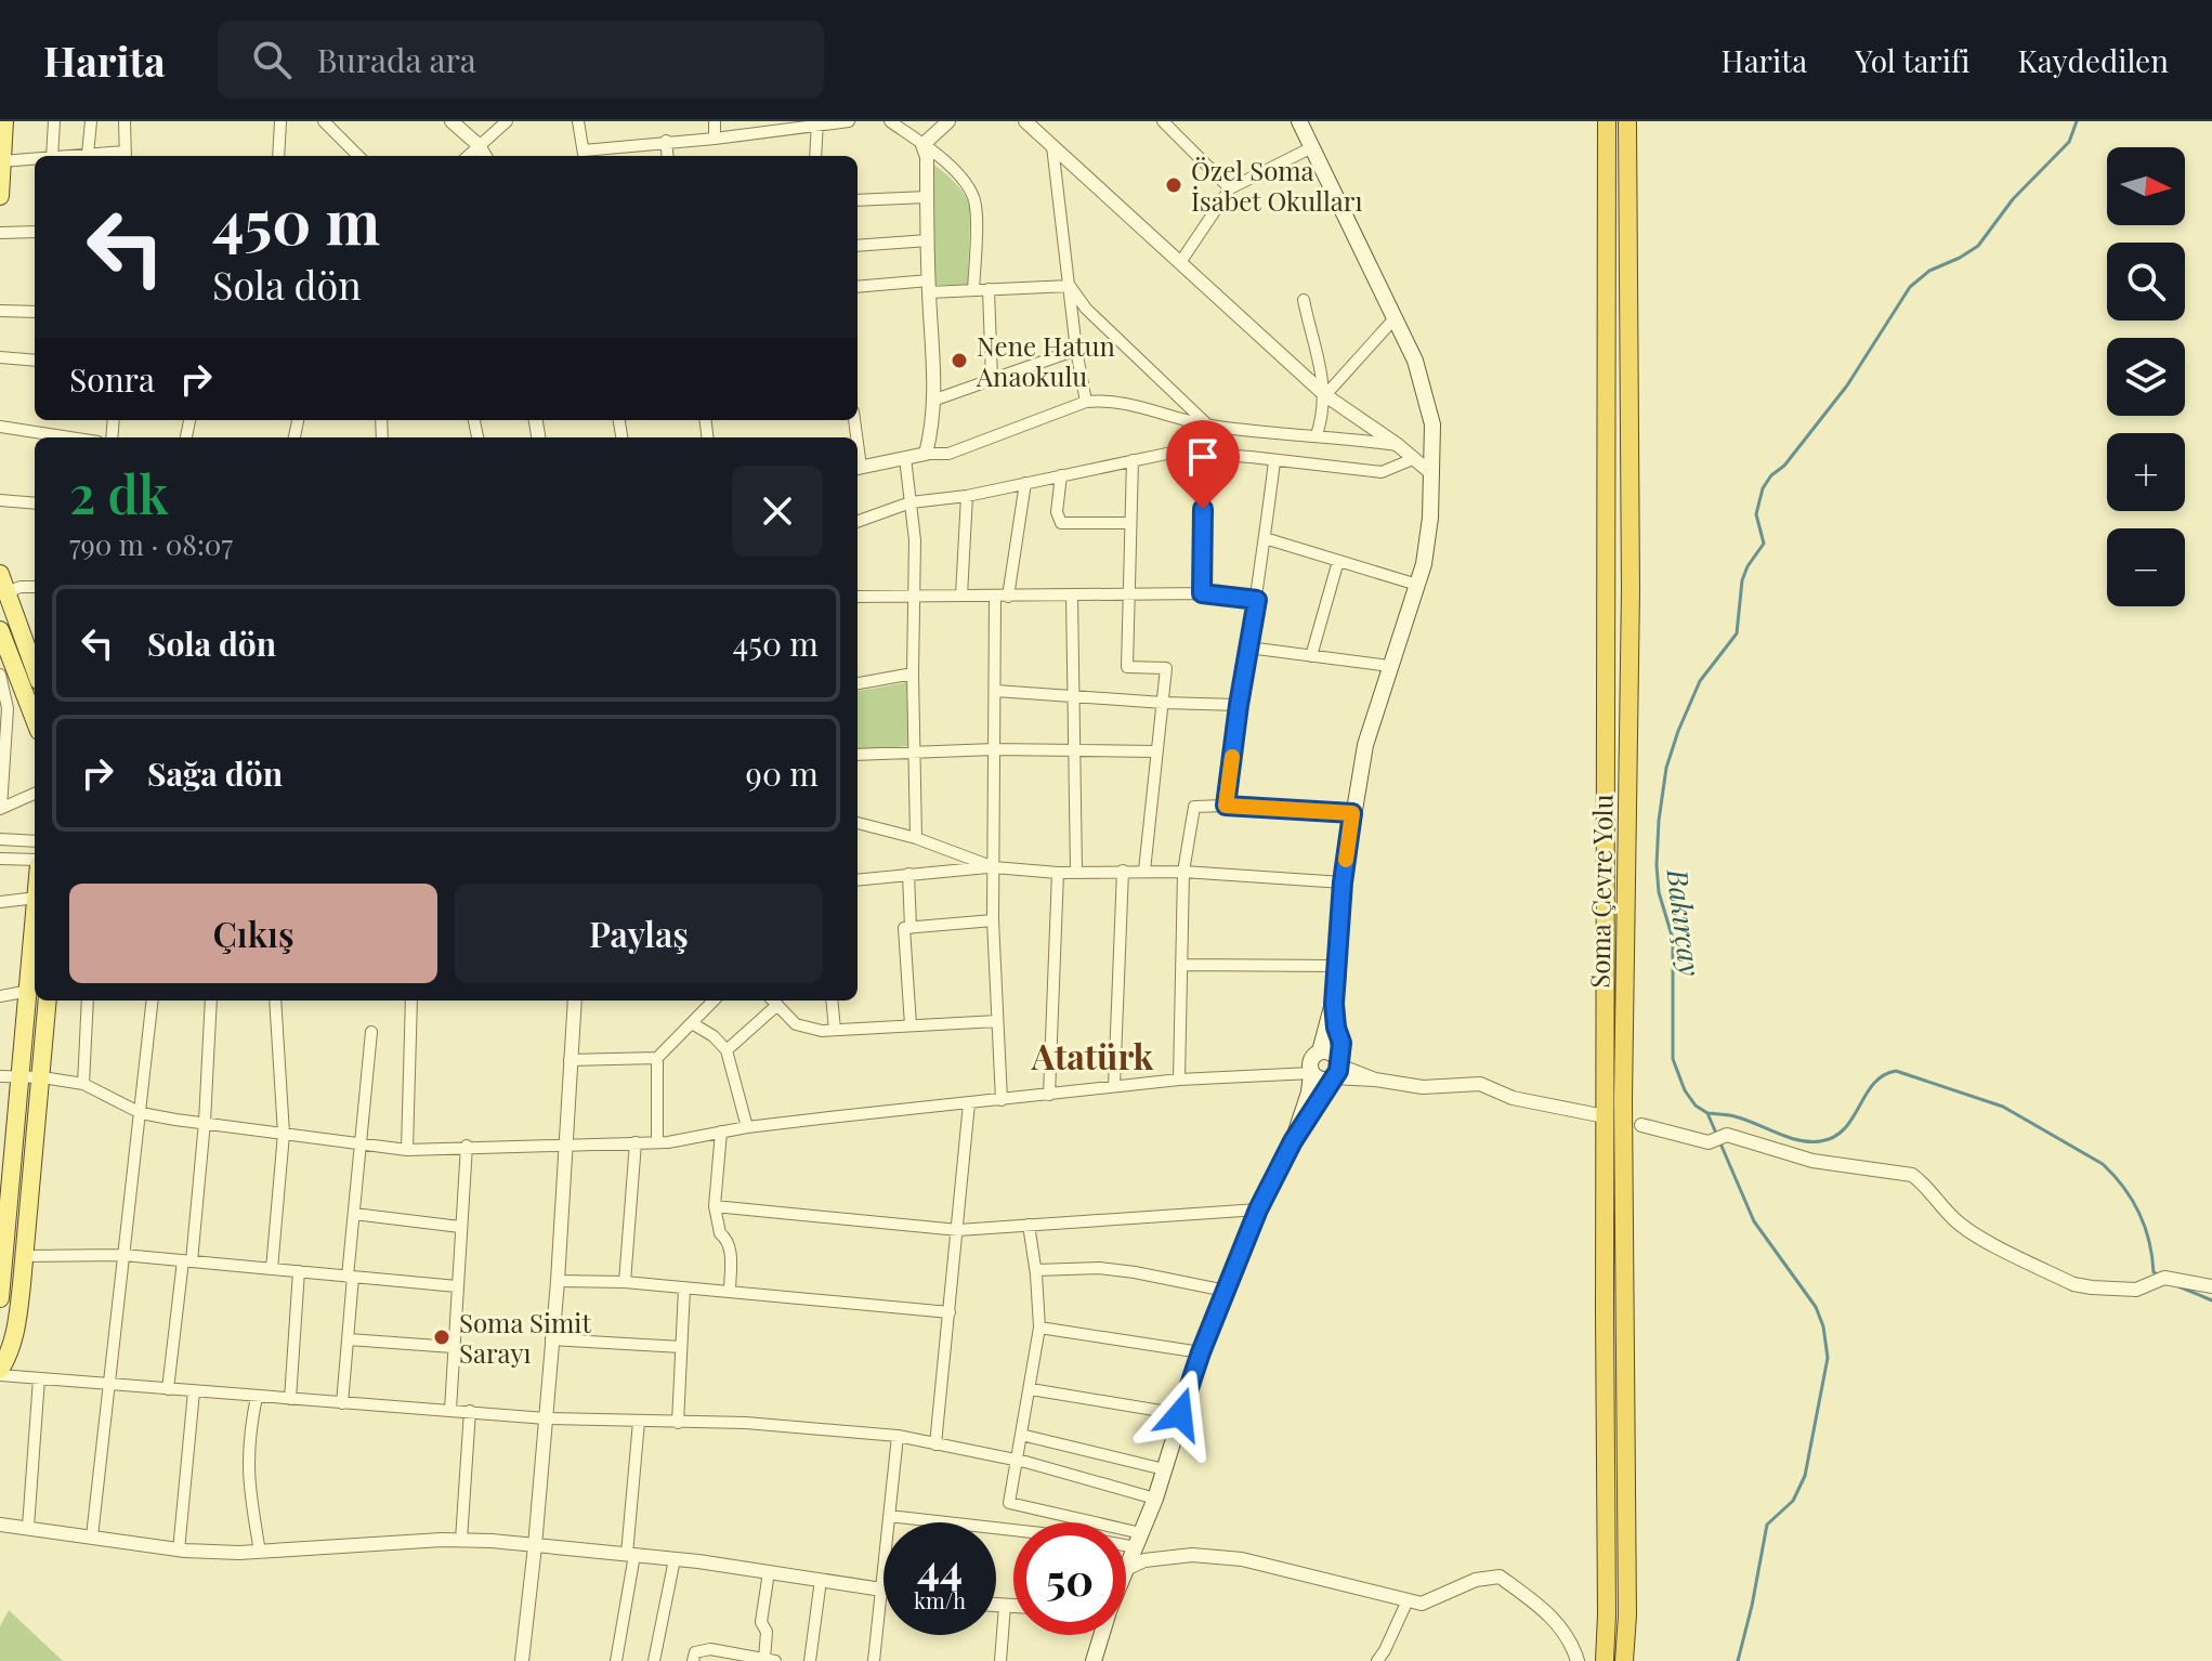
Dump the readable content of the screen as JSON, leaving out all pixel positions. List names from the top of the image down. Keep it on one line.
{"streets":{"highway":["Soma Çevre Yolu"]},"districts":["Atatürk"],"water":["Bakırçay"],"places":["Özel Soma İsabet Okulları","Nene Hatun Anaokulu","Soma Simit Sarayı"],"north":"right","page":{"header":"Harita","search":"Burada ara","nav":["Harita","Yol tarifi","Kaydedilen"],"map_buttons":["+","−"],"turn":["450 m","Sola dön"],"then":"Sonra","heading":["2 dk","790 m · 08:07"],"list":[{"name":"Sola dön","value":"450 m"},{"name":"Sağa dön","value":"90 m"}],"buttons":["Çıkış","Paylaş"],"speed":"44 km/h","limit":"50"}}
